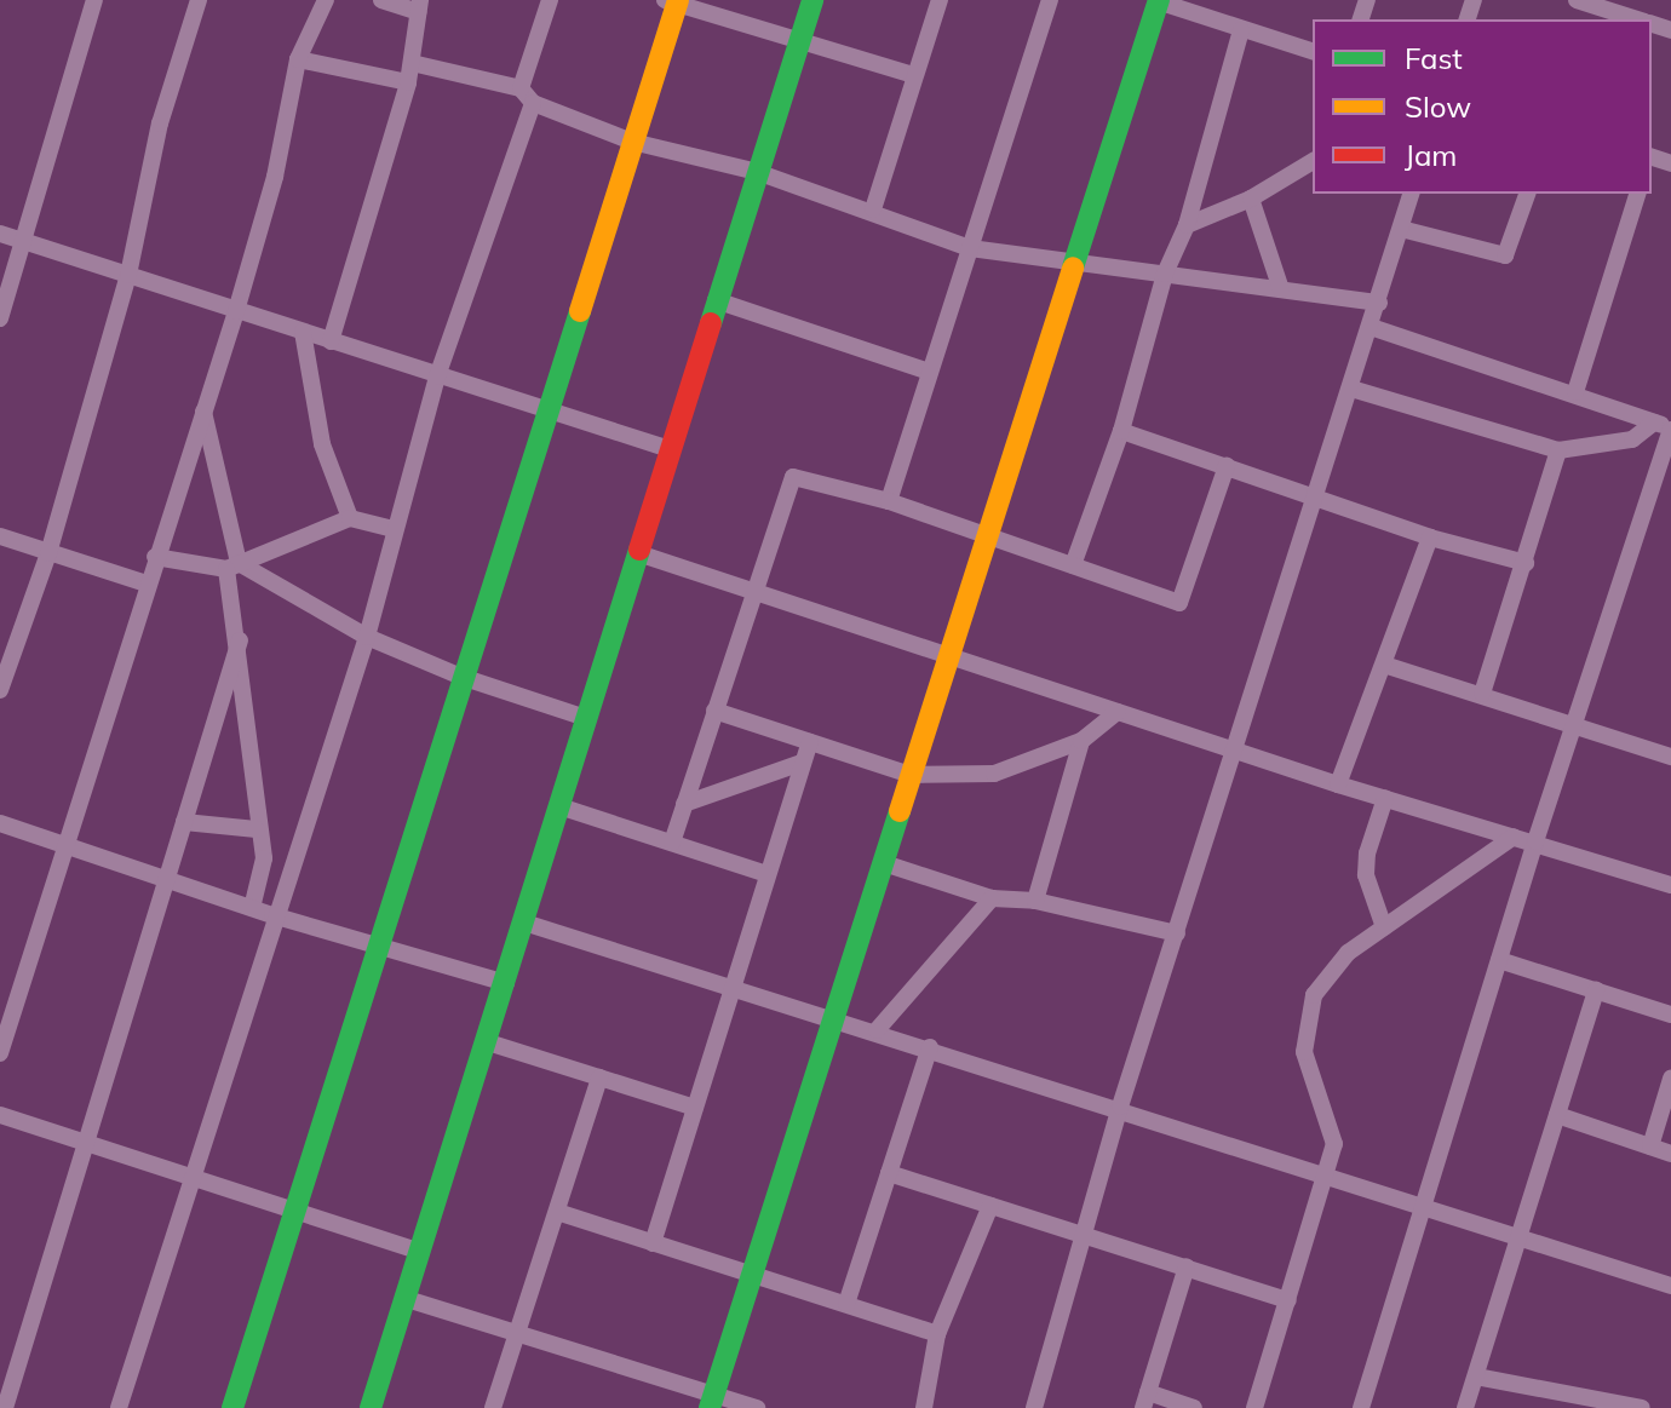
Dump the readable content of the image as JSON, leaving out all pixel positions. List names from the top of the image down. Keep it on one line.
{"legend":["Fast","Slow","Jam"]}
